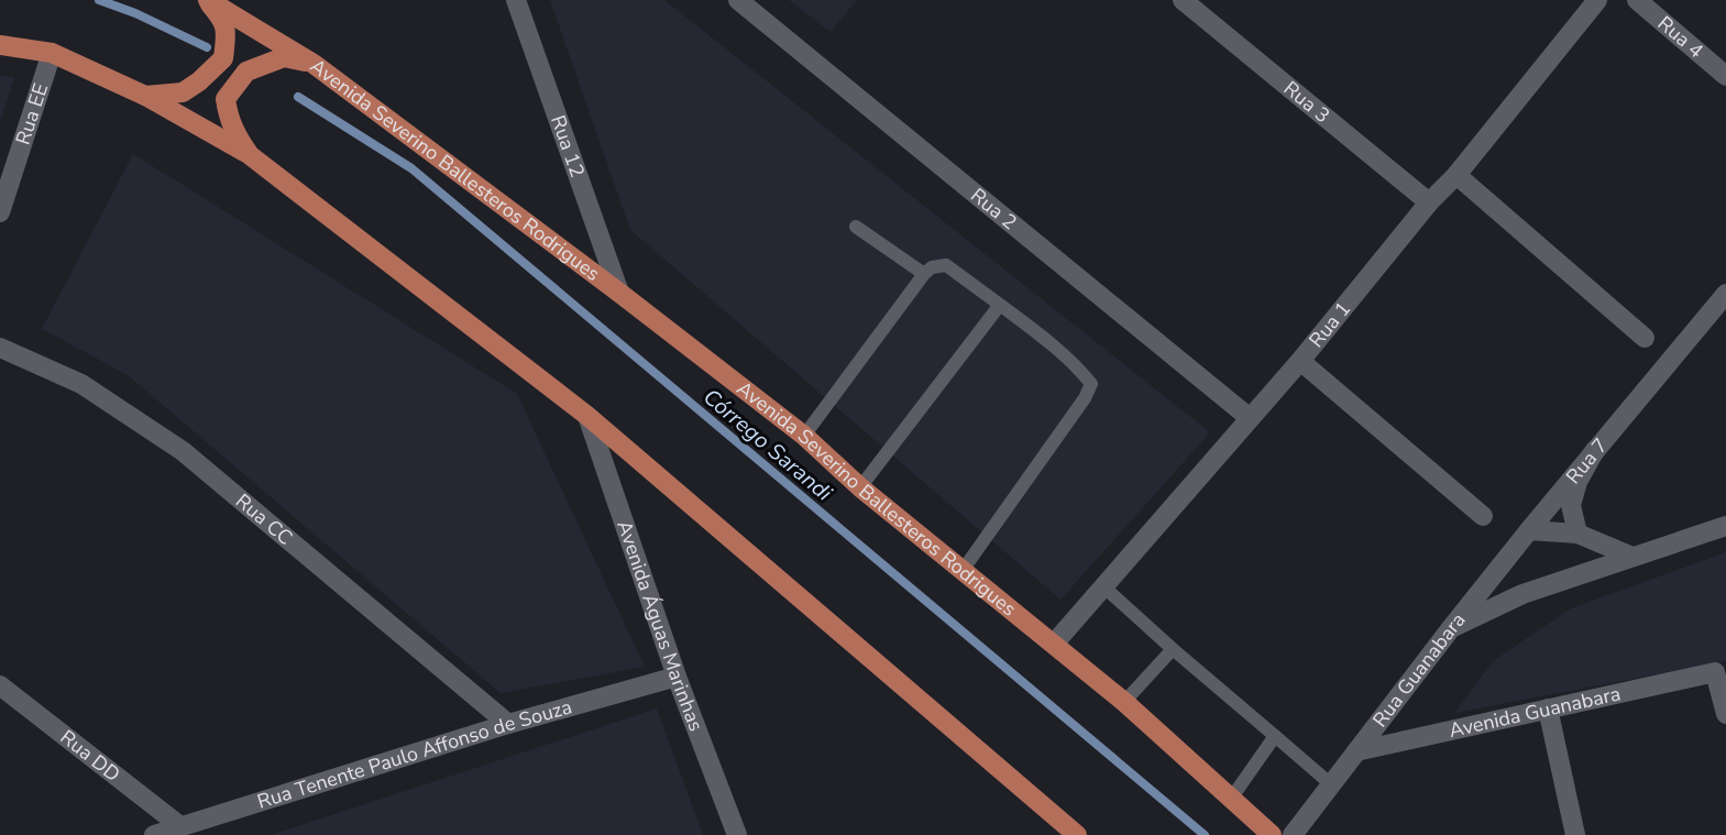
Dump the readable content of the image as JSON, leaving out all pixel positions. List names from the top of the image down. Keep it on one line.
{"streets":{"main road":["Avenida Severino Ballesteros Rodrigues"],"street":["Rua 4","Rua 3","Rua EE","Rua 12","Rua 2","Rua 1","Rua 7","Rua CC","Avenida Águas Marinhas","Rua Guanabara","Avenida Guanabara","Rua Tenente Paulo Affonso de Souza","Rua DD"]},"crossings":[["Rua 3","Rua 1"],["Rua 12","Avenida Severino Ballesteros Rodrigues"],["Avenida Severino Ballesteros Rodrigues","Rua 1"],["Rua 2","Rua 1"],["Rua 7","Rua Guanabara"],["Rua CC","Rua Tenente Paulo Affonso de Souza"],["Avenida Águas Marinhas","Rua Tenente Paulo Affonso de Souza"],["Rua Guanabara","Avenida Guanabara"],["Rua Tenente Paulo Affonso de Souza","Rua DD"]],"water":["Córrego Sarandi"]}
